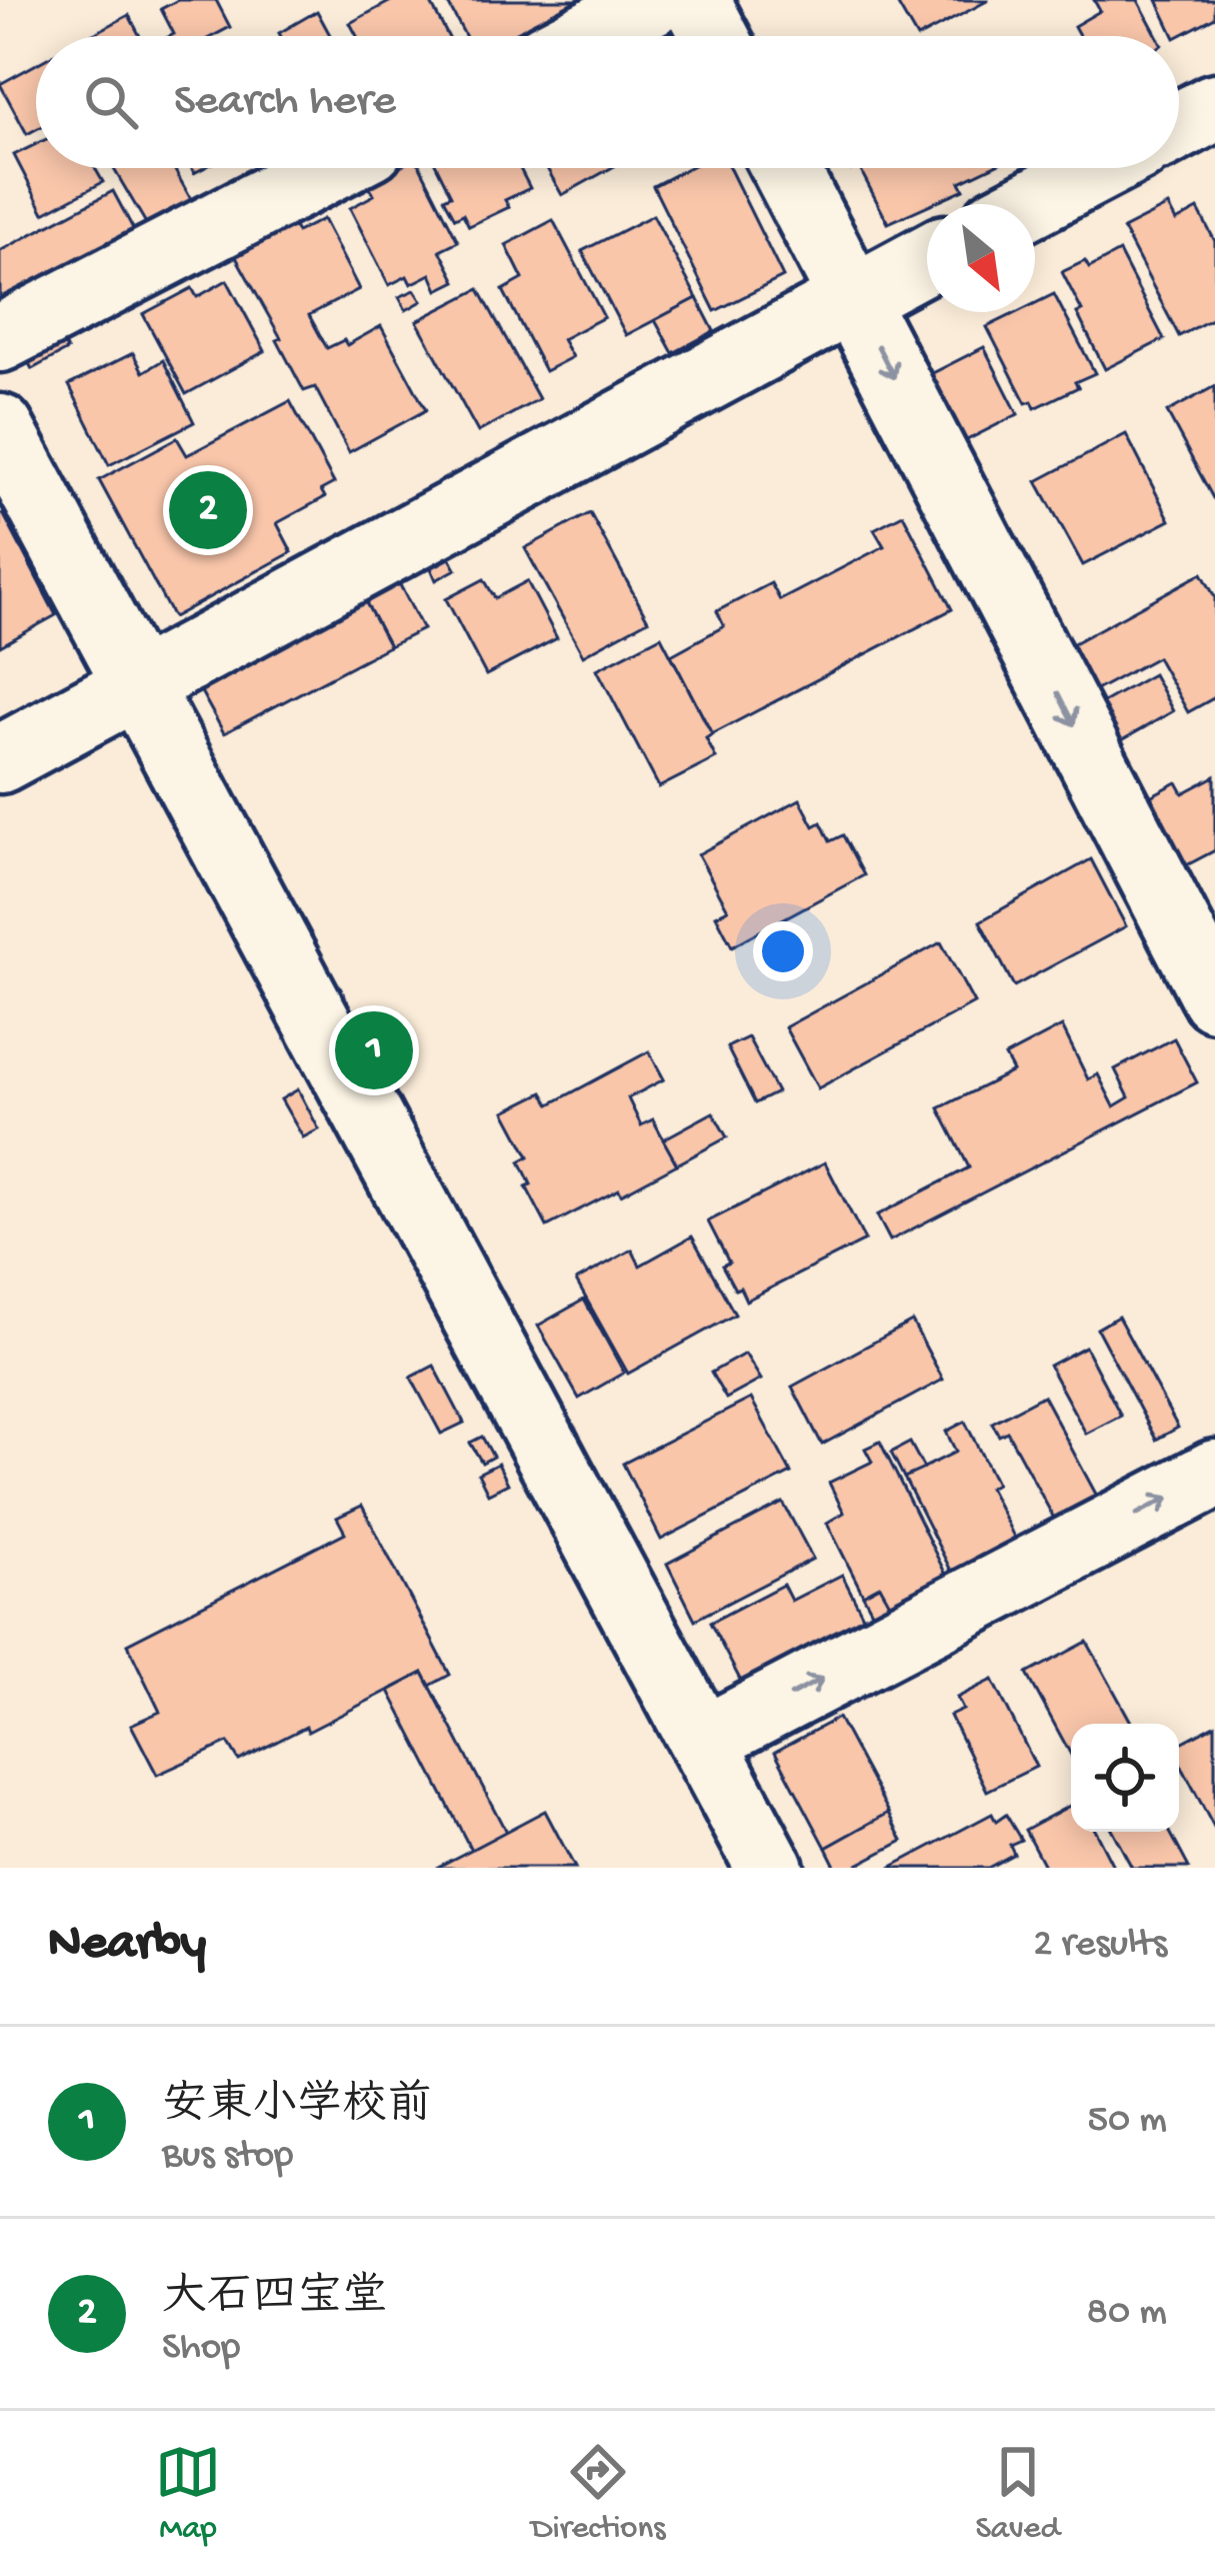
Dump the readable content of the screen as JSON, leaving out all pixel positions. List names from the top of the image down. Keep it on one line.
{"north":"bottom right","page":{"search":"Search here","pins":["2","1"],"heading":["Nearby","2 results"],"list":[{"mark":"1","name":"安東小学校前","note":"Bus stop","value":"50 m"},{"mark":"2","name":"大石四宝堂","note":"Shop","value":"80 m"}],"nav":["Map","Directions","Saved"]}}
